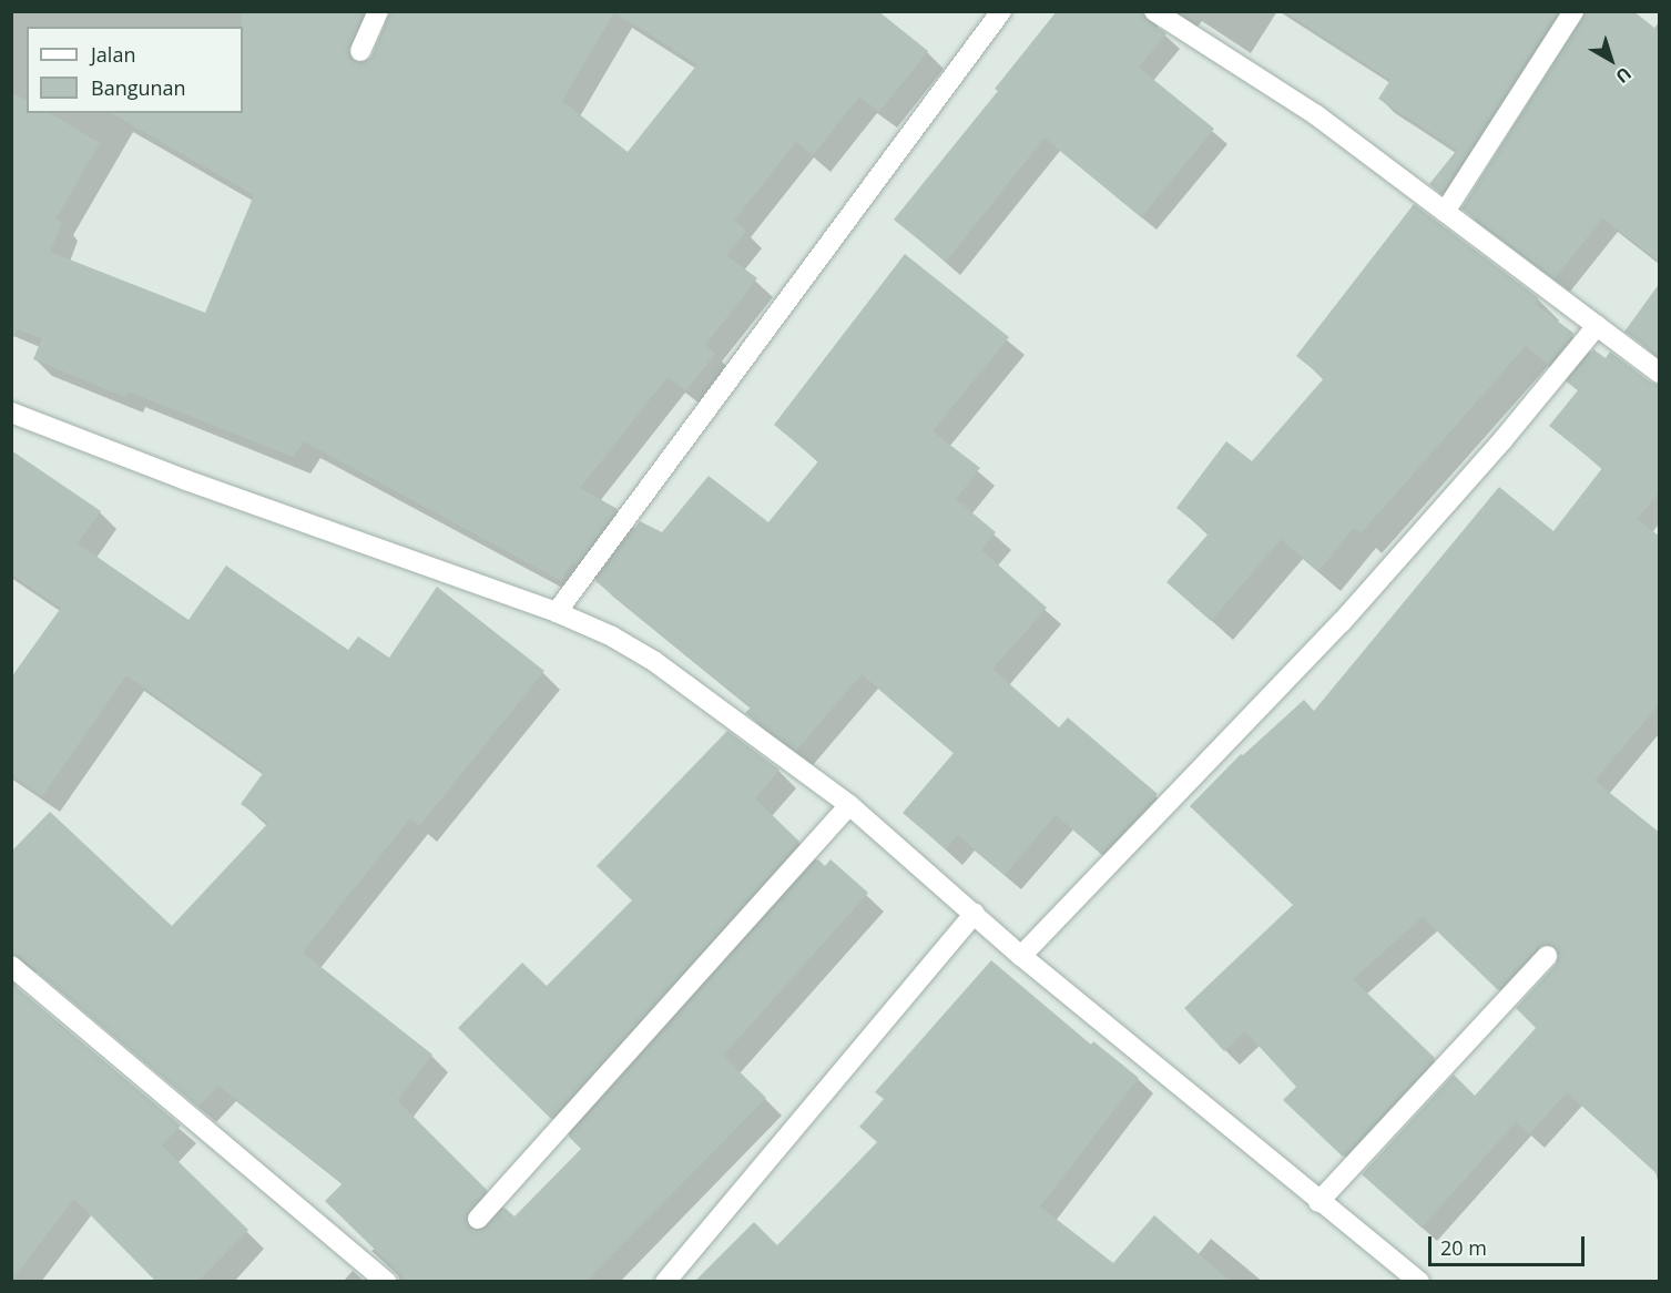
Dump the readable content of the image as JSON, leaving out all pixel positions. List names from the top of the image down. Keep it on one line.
{"legend":["Jalan","Bangunan"],"scale_bar":"20 m","north":"bottom right"}
